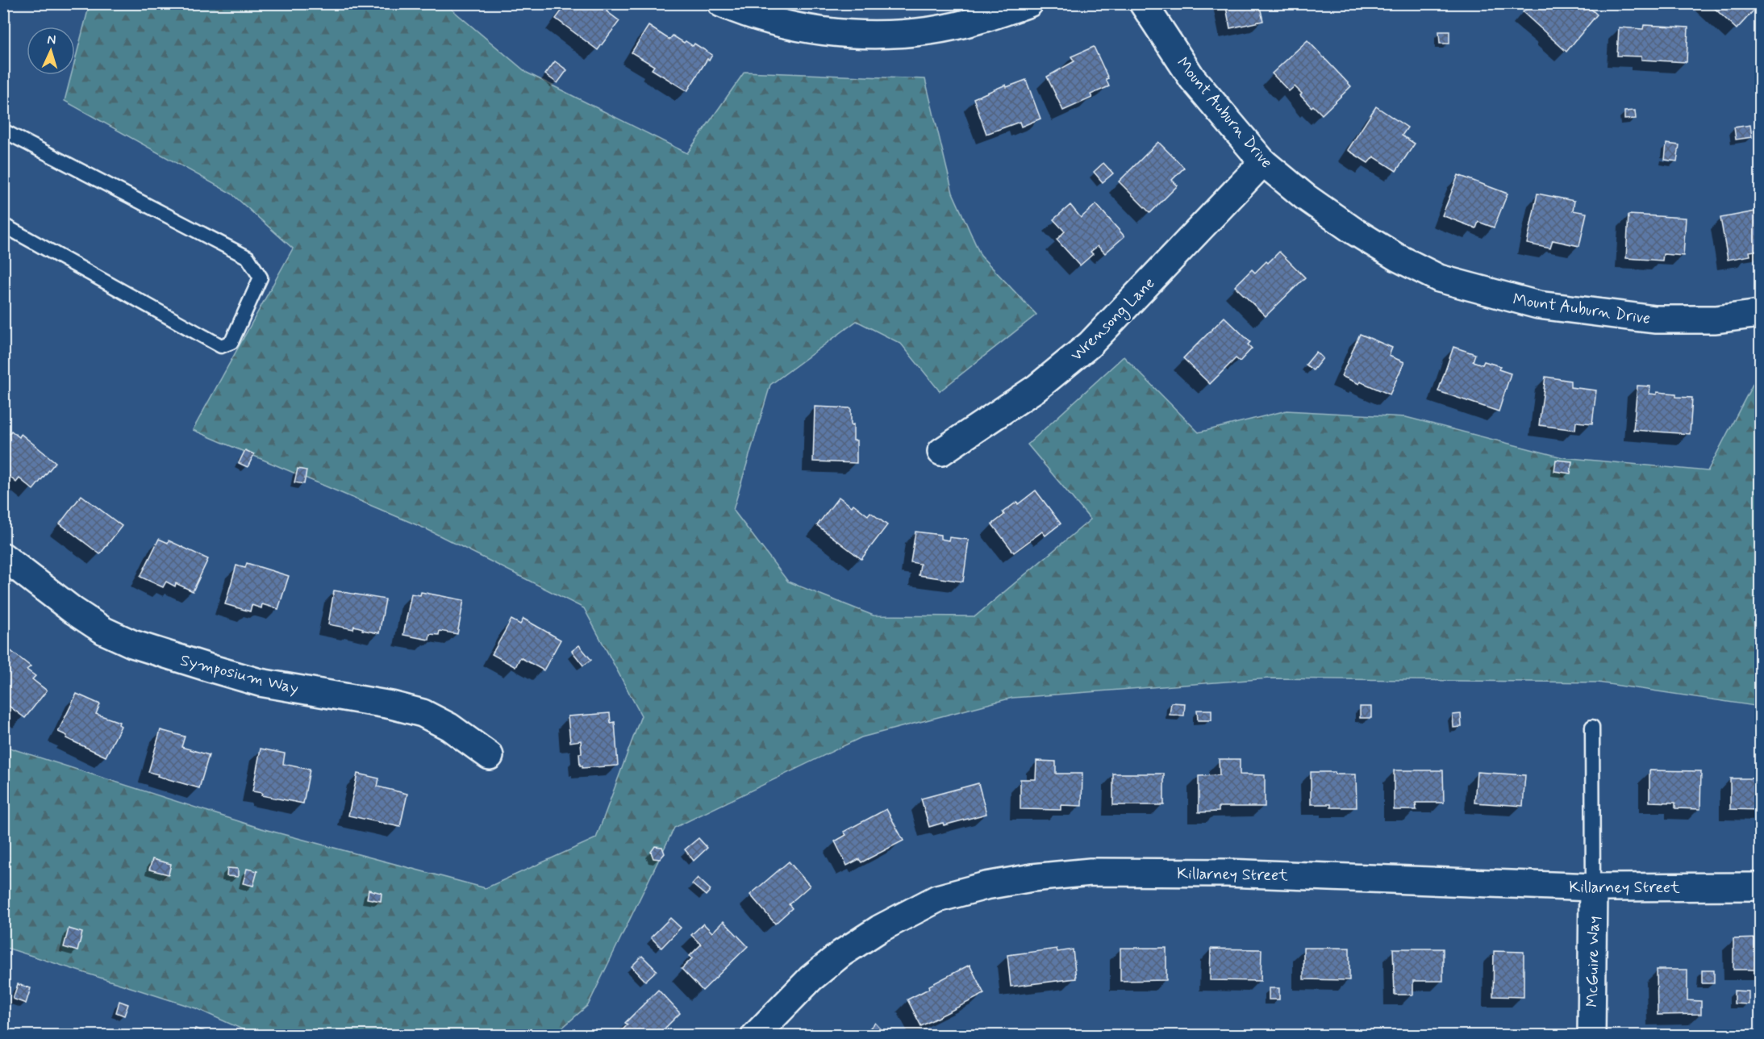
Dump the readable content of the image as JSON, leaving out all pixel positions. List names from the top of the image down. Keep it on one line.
{"streets":{"street":["Mount Auburn Drive","Wrensong Lane","Symposium Way","Killarney Street","McGuire Way"]},"crossings":[["Mount Auburn Drive","Wrensong Lane"],["Killarney Street","McGuire Way"]],"north":"top"}
